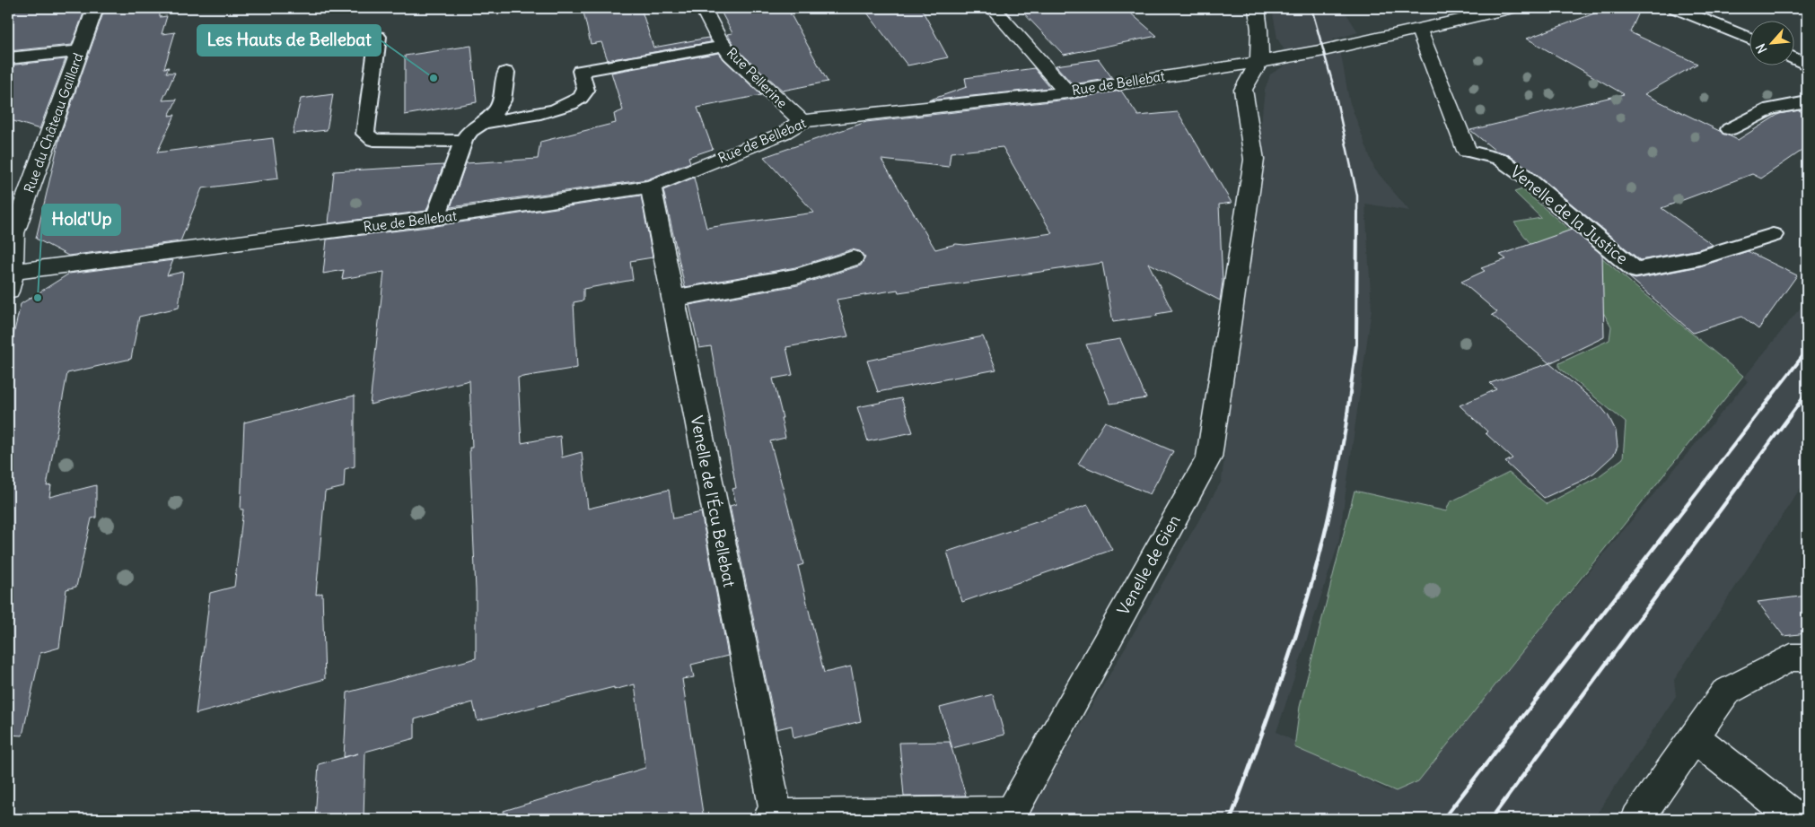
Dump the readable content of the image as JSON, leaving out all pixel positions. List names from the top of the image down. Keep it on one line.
{"streets":{"street":["Rue Pellerine","Rue de Bellebat","Rue du Château Gaillard","Venelle de la Justice","Venelle de l'Écu Bellebat","Venelle de Gien"]},"crossings":[["Rue Pellerine","Rue de Bellebat"],["Rue de Bellebat","Rue du Château Gaillard"],["Rue de Bellebat","Venelle de la Justice"],["Rue de Bellebat","Venelle de l'Écu Bellebat"],["Rue de Bellebat","Venelle de Gien"],["Venelle de l'Écu Bellebat","Venelle de Gien"]],"places":["Les Hauts de Bellebat","Hold'Up"],"north":"bottom left"}
